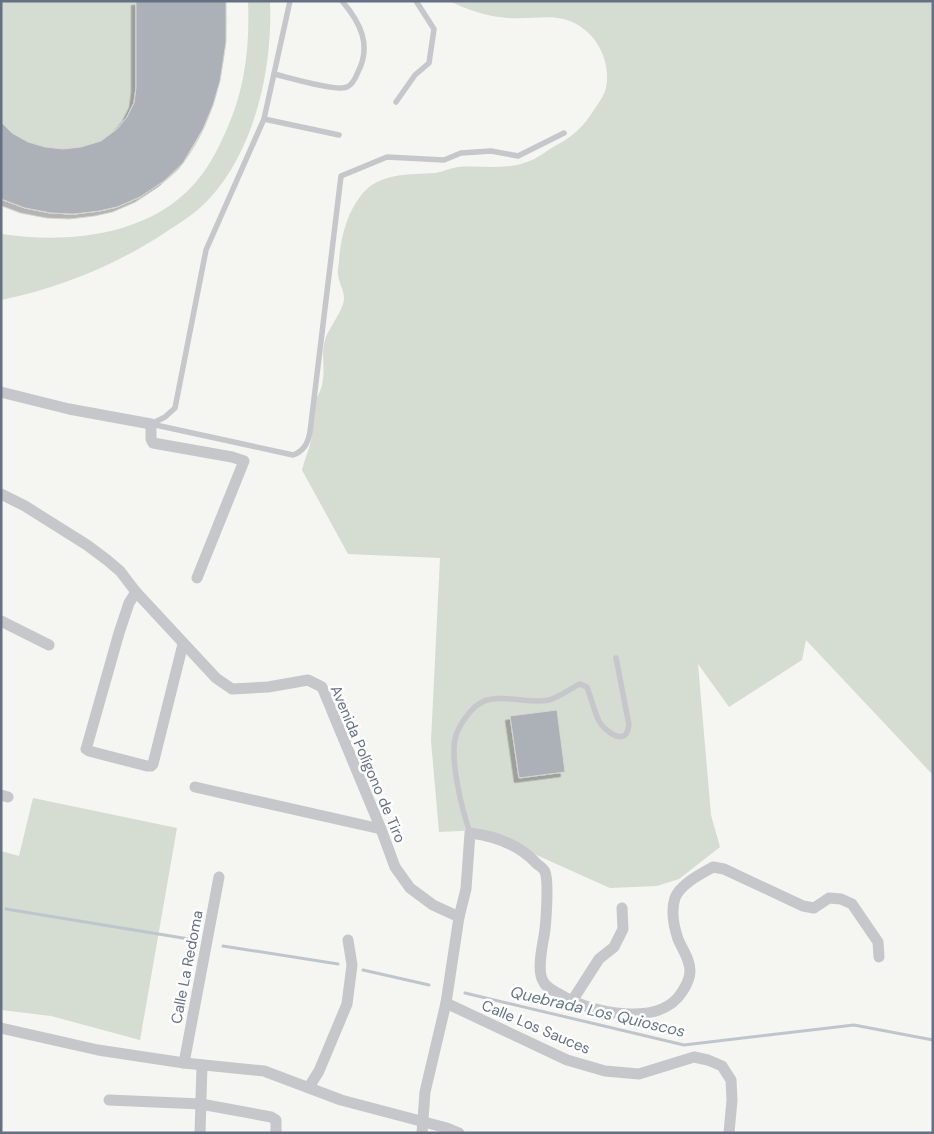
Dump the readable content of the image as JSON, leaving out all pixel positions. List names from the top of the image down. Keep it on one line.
{"streets":{"street":["Avenida Polígono de Tiro","Calle La Redoma","Calle Los Sauces"]},"water":["Quebrada Los Quioscos"]}
